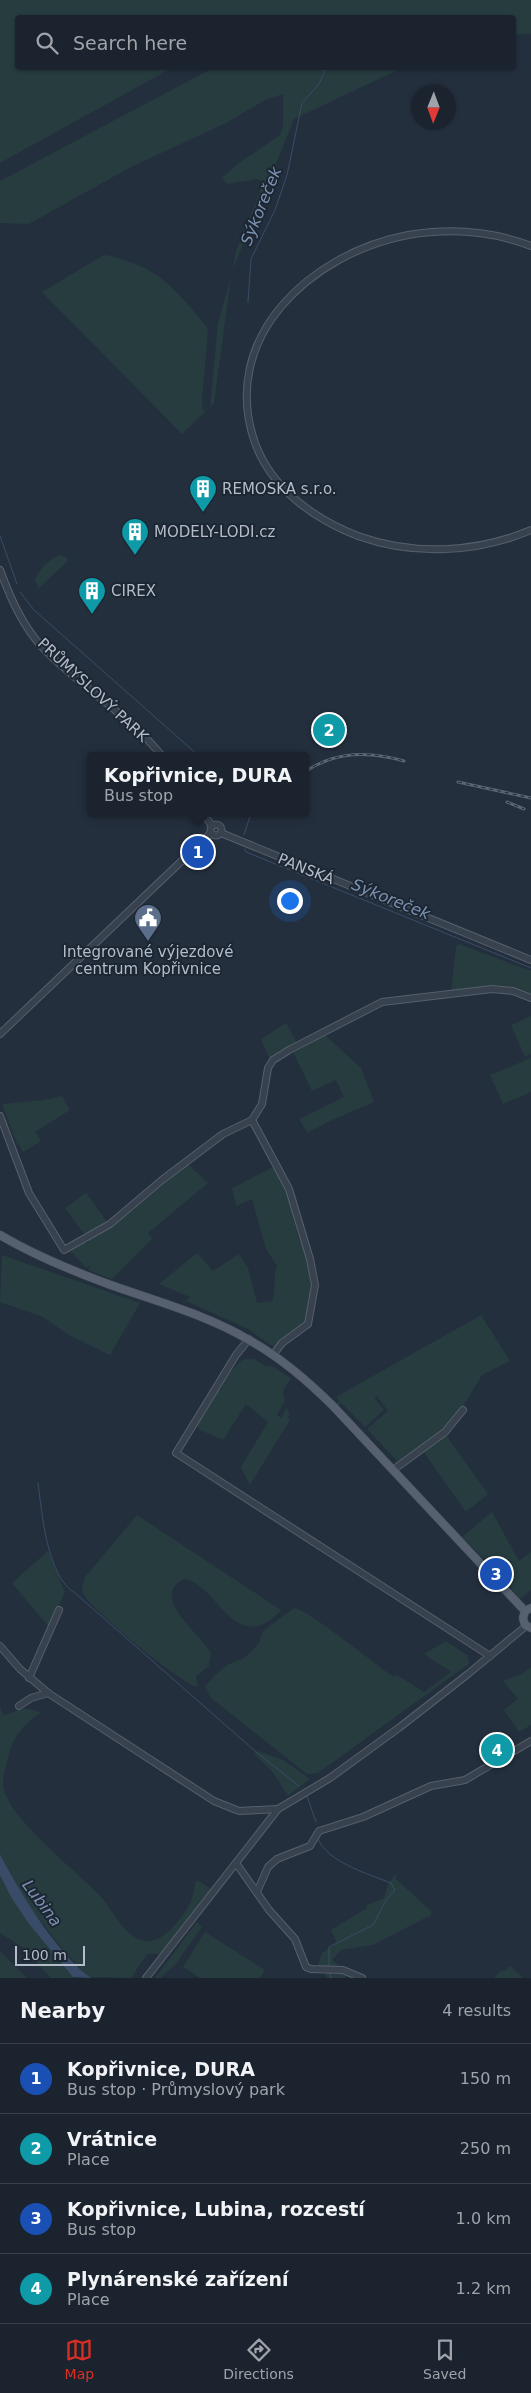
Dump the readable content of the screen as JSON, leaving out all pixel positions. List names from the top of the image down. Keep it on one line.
{"streets":{"street":["PRŮMYSLOVÝ PARK","PANSKÁ"]},"water":["Sýkoreček","Lubina"],"places":{"building":["REMOSKA s.r.o.","MODELY-LODI.cz","CIREX"],"public building":["Integrované výjezdové centrum Kopřivnice"]},"scale_bar":"100 m","north":"bottom","page":{"search":"Search here","pins":["2","1","3","4"],"popup":["Kopřivnice, DURA","Bus stop"],"scale":"100 m","heading":["Nearby","4 results"],"list":[{"mark":"1","name":"Kopřivnice, DURA","note":"Bus stop · Průmyslový park","value":"150 m"},{"mark":"2","name":"Vrátnice","note":"Place","value":"250 m"},{"mark":"3","name":"Kopřivnice, Lubina, rozcestí","note":"Bus stop","value":"1.0 km"},{"mark":"4","name":"Plynárenské zařízení","note":"Place","value":"1.2 km"}],"nav":["Map","Directions","Saved"]}}
